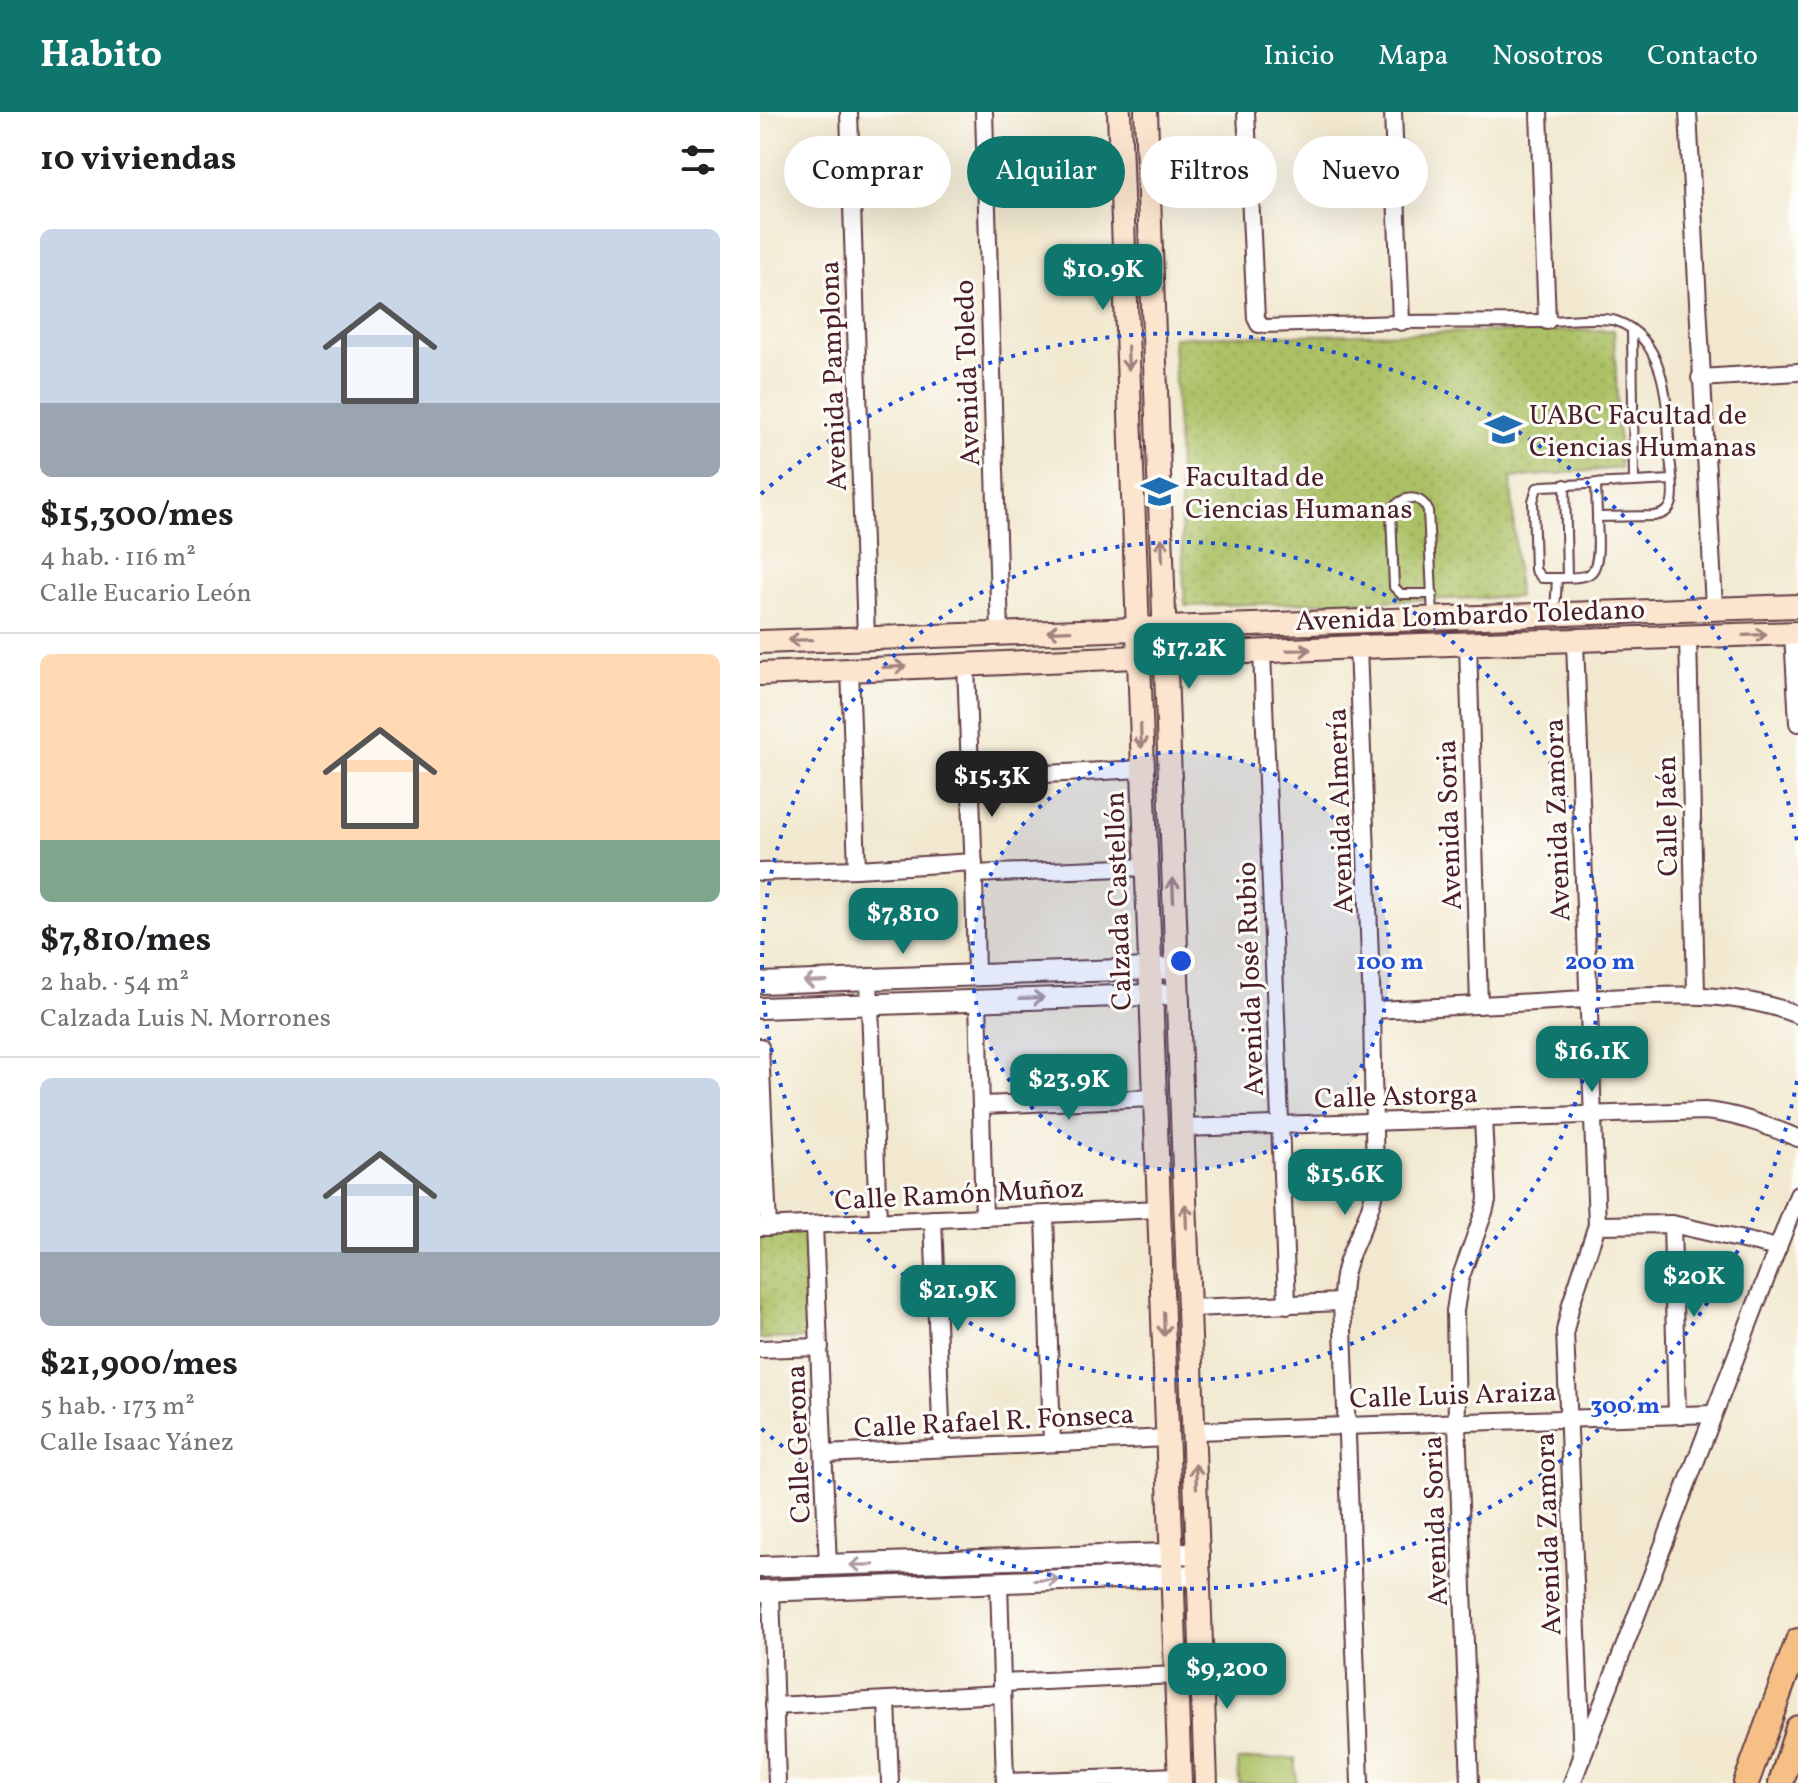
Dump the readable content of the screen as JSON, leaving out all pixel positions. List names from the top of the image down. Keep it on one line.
{"streets":{"main road":["Avenida Lombardo Toledano","Calzada Castellón"],"street":["Avenida Toledo","Avenida Pamplona","Avenida Almería","Calle Jaén","Avenida Zamora","Avenida Soria","Avenida José Rubio","Calle Astorga","Calle Ramón Muñoz","Calle Luis Araiza","Calle Rafael R. Fonseca","Calle Gerona"]},"crossings":[["Avenida Toledo","Avenida Lombardo Toledano"],["Avenida Pamplona","Avenida Lombardo Toledano"],["Avenida Lombardo Toledano","Avenida Almería"],["Avenida Lombardo Toledano","Calle Jaén"],["Avenida Lombardo Toledano","Avenida Zamora"],["Avenida Lombardo Toledano","Avenida Soria"],["Avenida Lombardo Toledano","Calzada Castellón"],["Avenida Lombardo Toledano","Avenida José Rubio"],["Avenida Almería","Calle Astorga"],["Avenida Almería","Calle Luis Araiza"],["Avenida Zamora","Calle Astorga"],["Avenida Zamora","Calle Luis Araiza"],["Avenida Soria","Calle Astorga"],["Avenida Soria","Calle Luis Araiza"],["Calzada Castellón","Calle Astorga"],["Calzada Castellón","Calle Ramón Muñoz"],["Calzada Castellón","Calle Luis Araiza"],["Calzada Castellón","Calle Rafael R. Fonseca"],["Avenida José Rubio","Calle Astorga"],["Calle Ramón Muñoz","Calle Gerona"],["Calle Rafael R. Fonseca","Calle Gerona"]],"places":{"school or university":["UABC Facultad de Ciencias Humanas","Facultad de Ciencias Humanas"]},"page":{"header":"Habito","nav":["Inicio","Mapa","Nosotros","Contacto"],"heading":"10 viviendas","chip":["Comprar","Alquilar","Filtros","Nuevo"],"list":[{"name":"$15,300/mes","note":"4 hab. · 116 m² · Calle Eucario León"},{"name":"$7,810/mes","note":"2 hab. · 54 m² · Calzada Luis N. Morrones"},{"name":"$21,900/mes","note":"5 hab. · 173 m² · Calle Isaac Yánez"}],"price":["$10.9K","$17.2K","$15.3K","$7,810","$16.1K","$23.9K","$15.6K","$20K","$21.9K","$9,200"]},"rings":["100 m","200 m","300 m"]}
